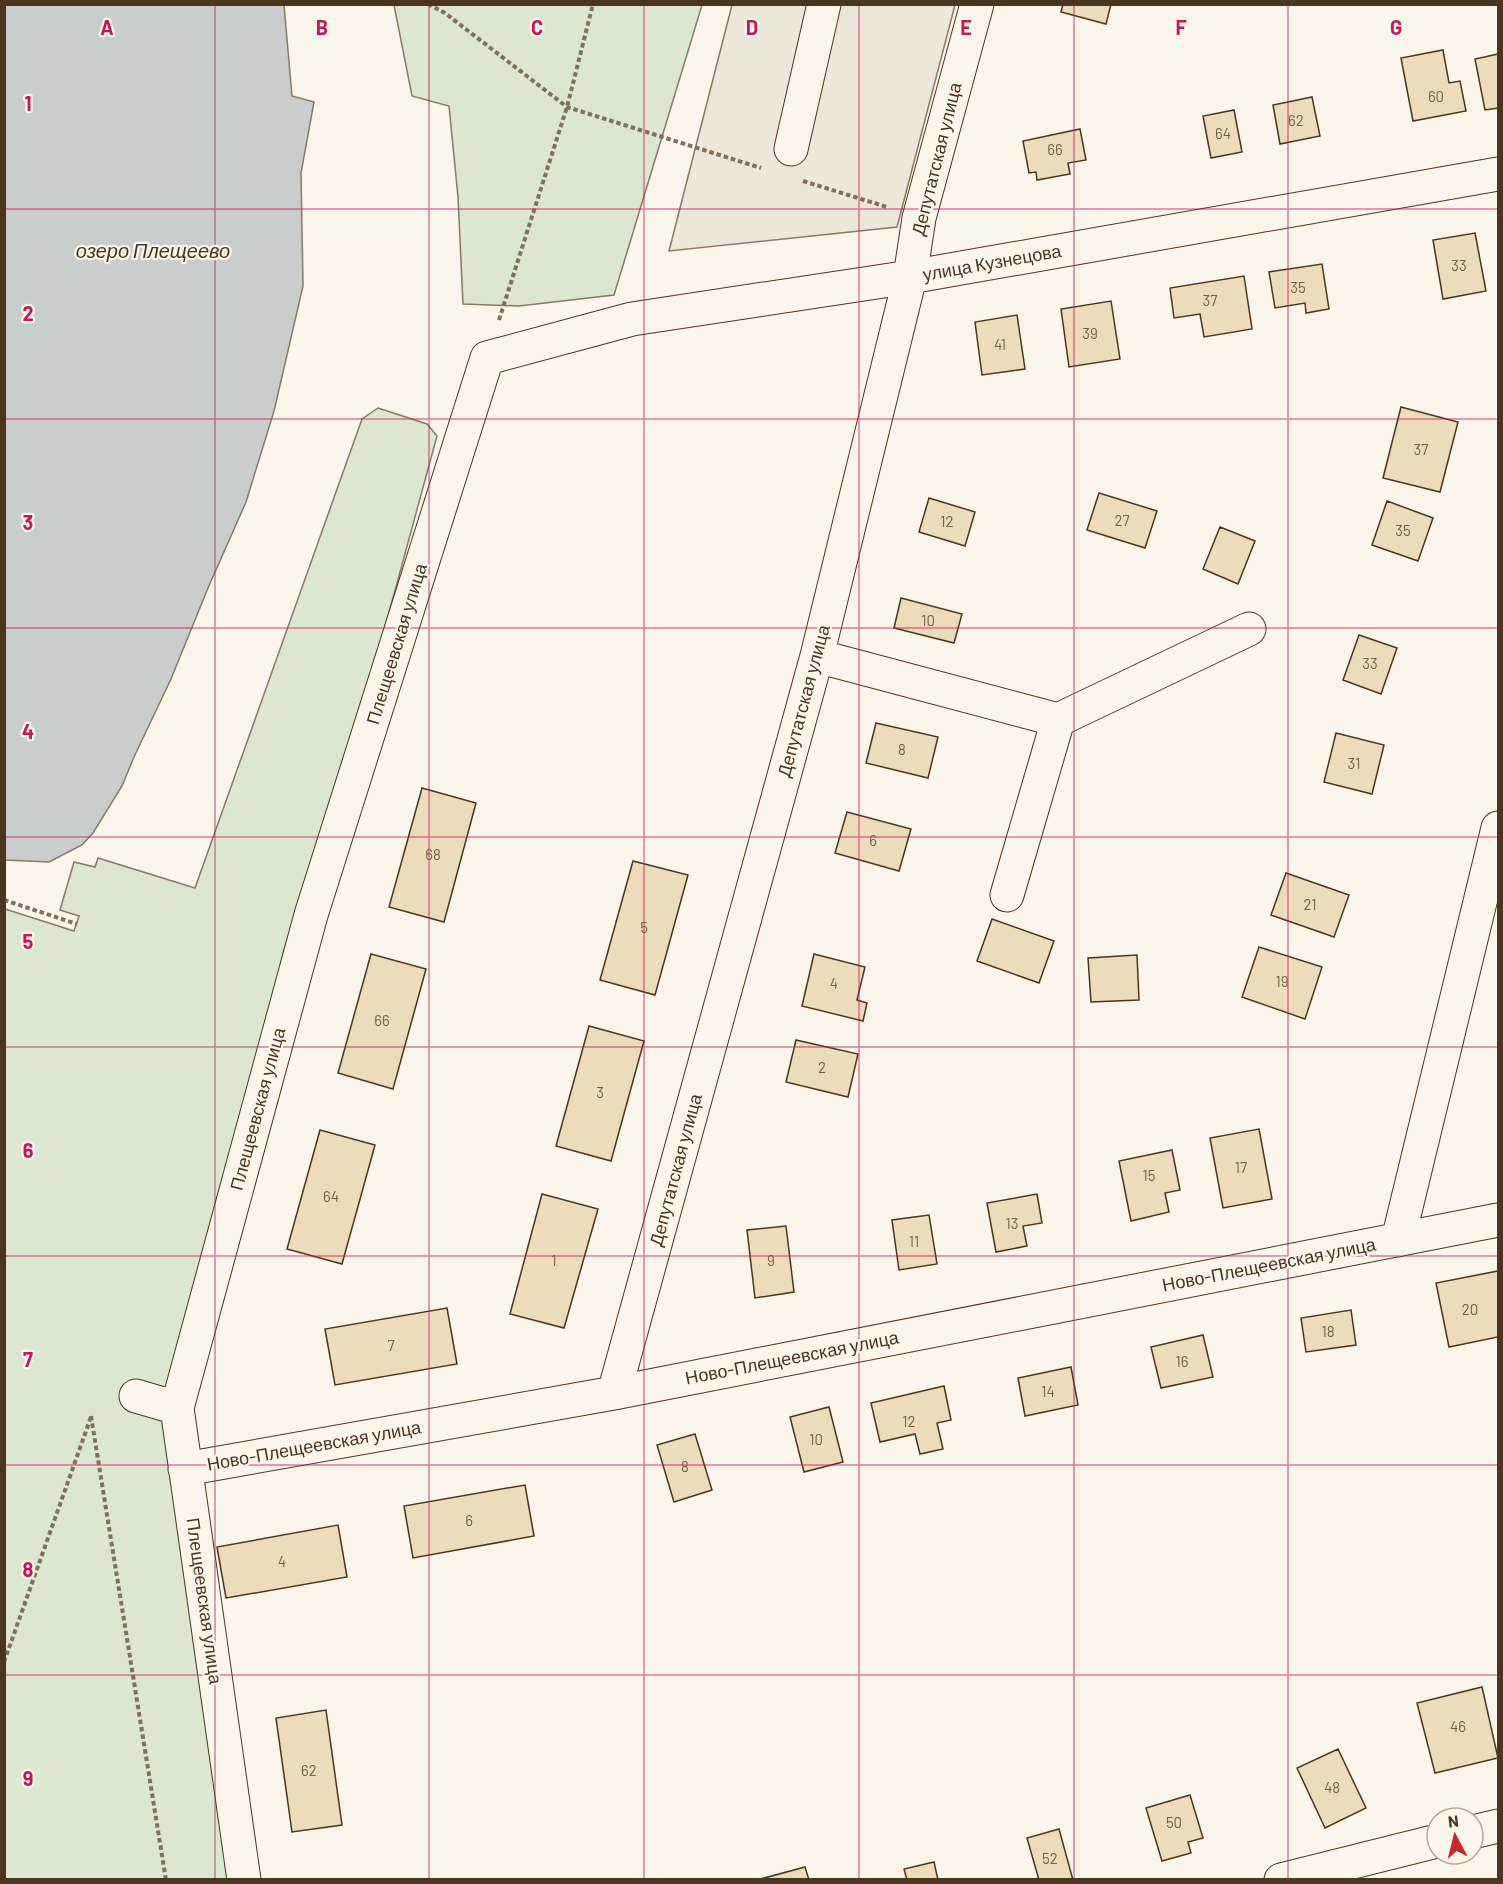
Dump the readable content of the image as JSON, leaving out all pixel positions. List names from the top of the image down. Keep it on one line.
{"streets":{"street":["Депутатская улица","улица Кузнецова","Плещеевская улица","Ново-Плещеевская улица"]},"crossings":[["Депутатская улица","улица Кузнецова"],["Депутатская улица","Ново-Плещеевская улица"],["улица Кузнецова","Плещеевская улица"],["Плещеевская улица","Ново-Плещеевская улица"]],"water":["озеро Плещеево"],"house_numbers":["60","62","64","66","33","35","37","39","41","37","27","12","35","10","33","8","31","6","68","21","5","19","4","66","2","3","17","15","64","13","11","1","9","20","18","7","16","14","12","10","8","6","4","46","62","48","50","52"],"north":"top","grid":{"columns":["A","B","C","D","E","F","G"],"rows":["1","2","3","4","5","6","7","8","9"]}}
